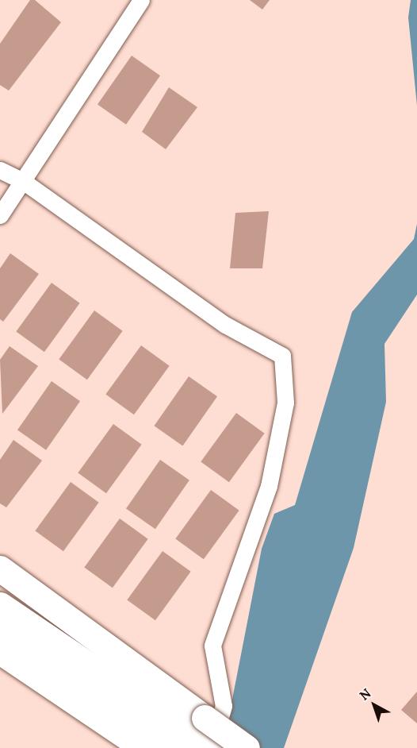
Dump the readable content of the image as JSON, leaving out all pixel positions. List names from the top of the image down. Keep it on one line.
{"north":"top left"}
